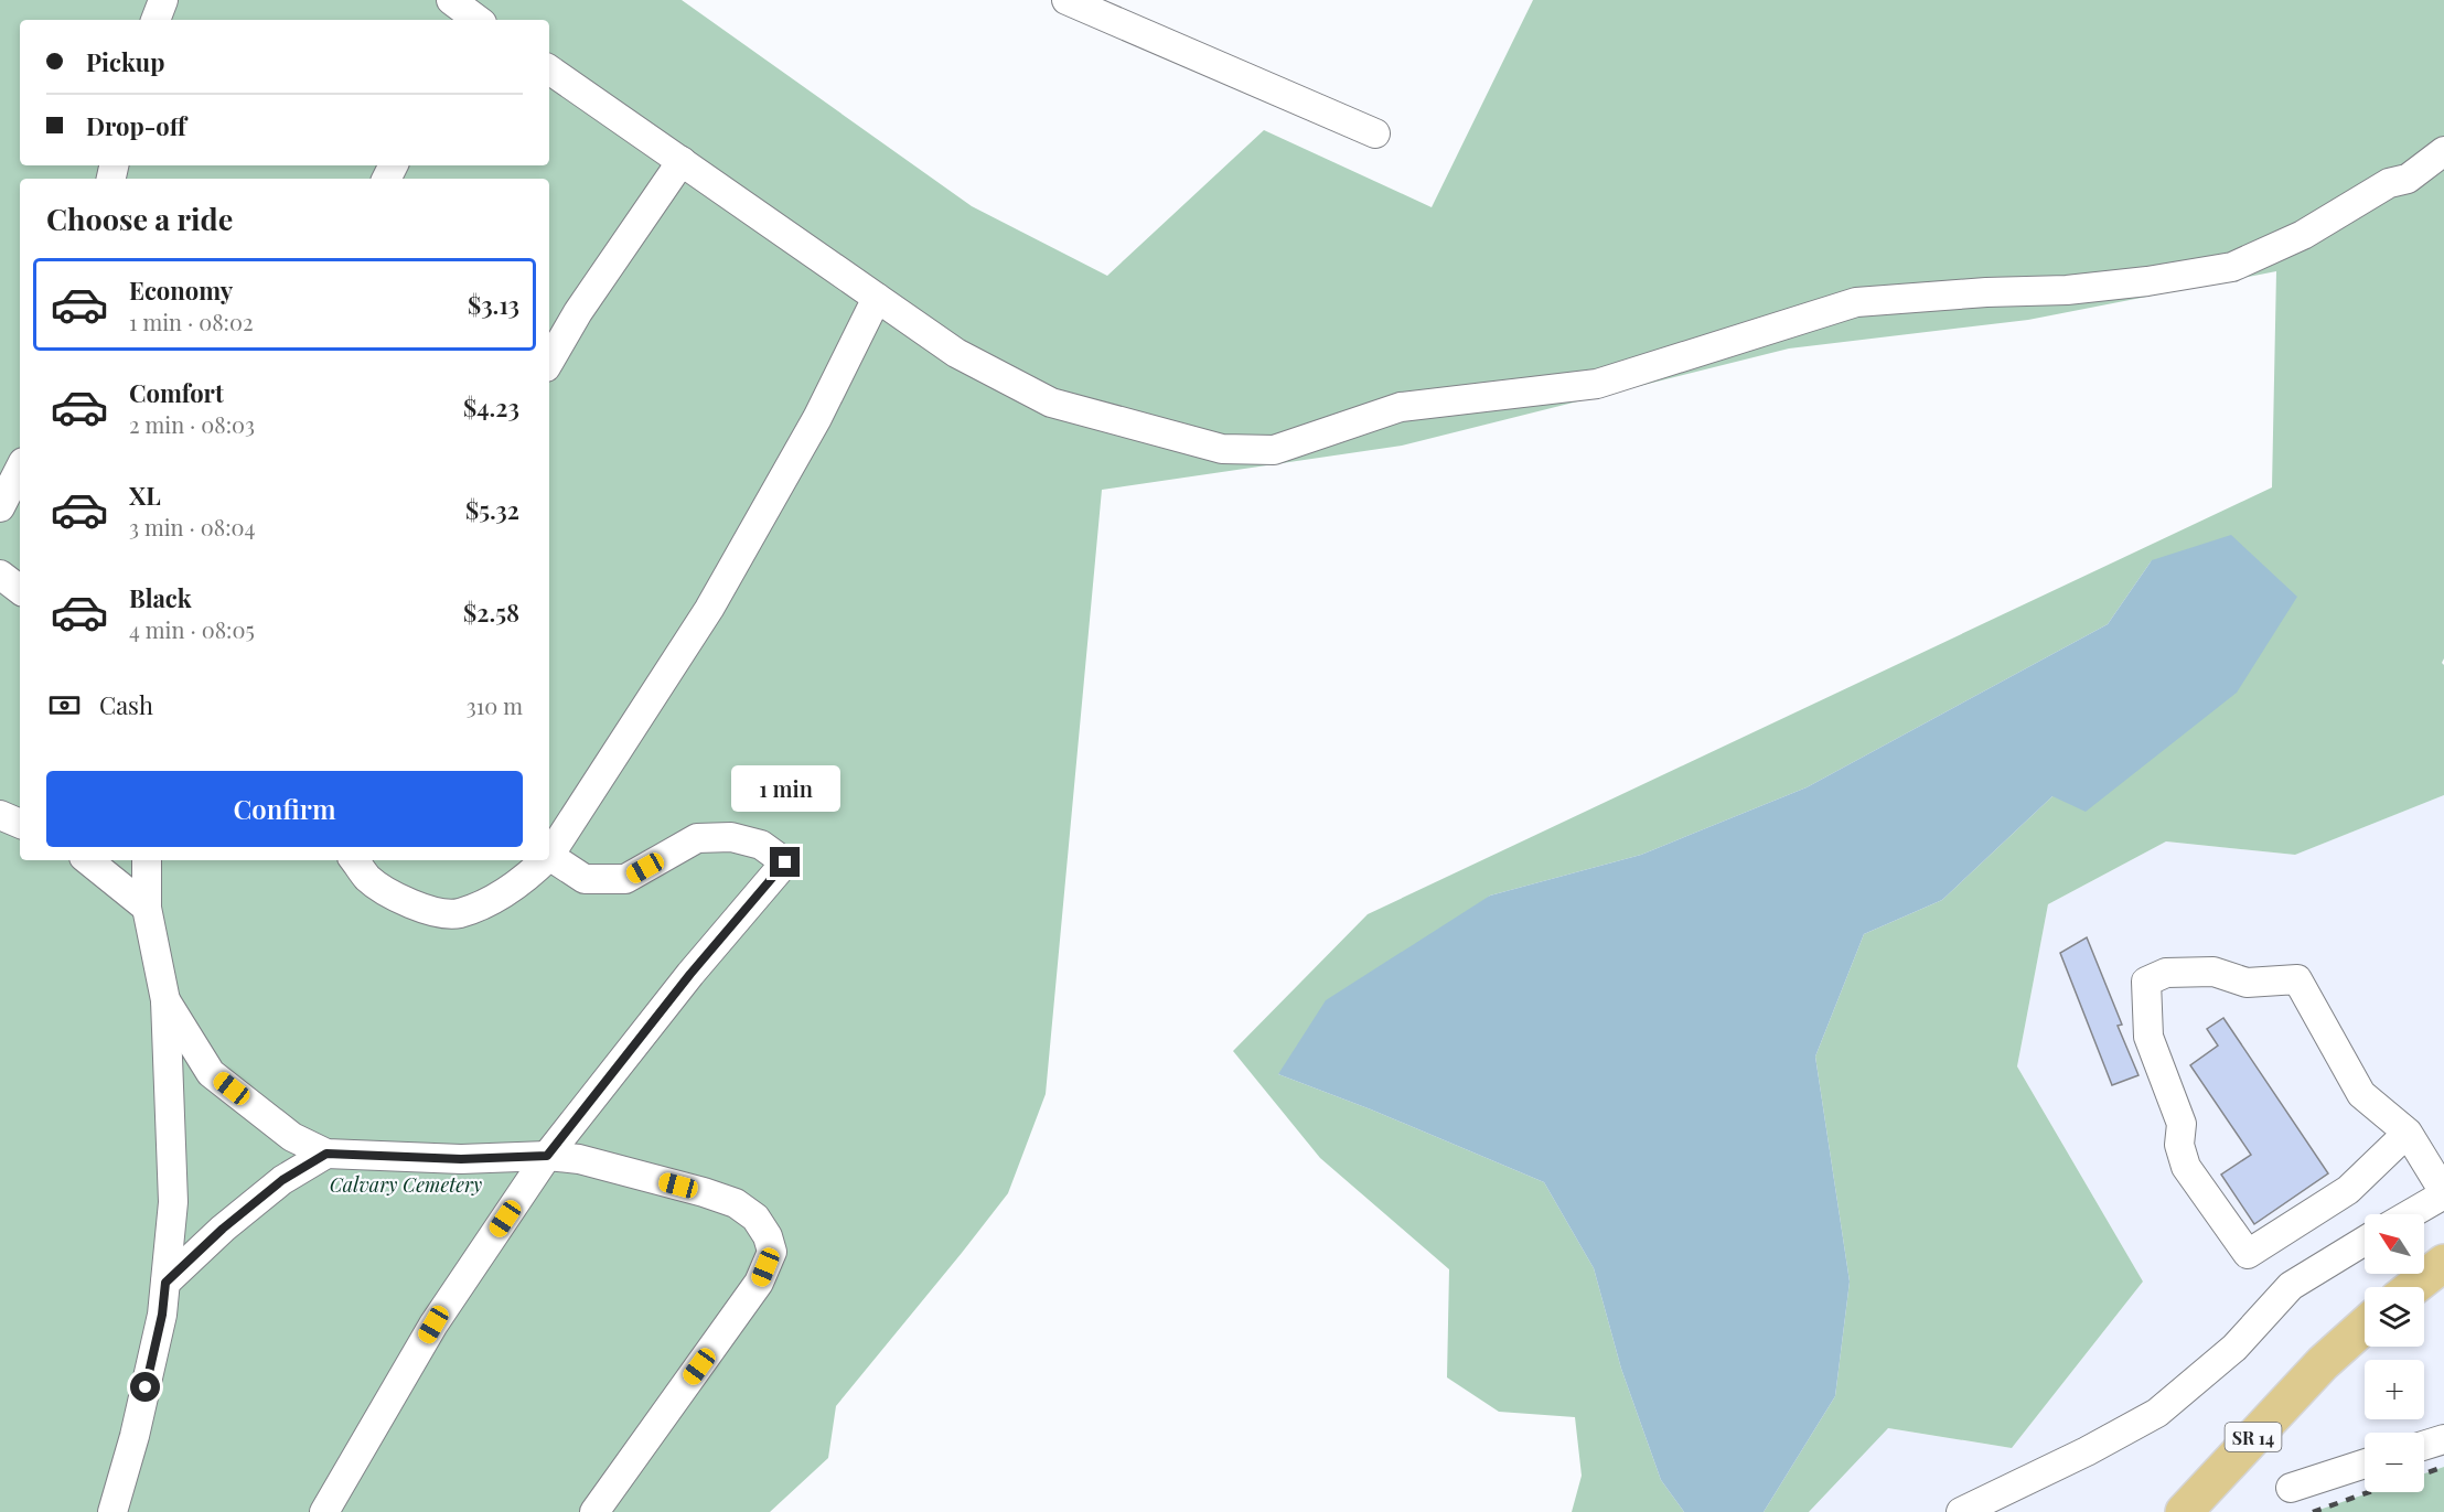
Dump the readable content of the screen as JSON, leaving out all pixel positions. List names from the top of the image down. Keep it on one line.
{"streets":{"main road":["SR 14"]},"parks":["Calvary Cemetery"],"north":"top left","page":{"banner":["Pickup","Drop-off"],"heading":"Choose a ride","list":[{"name":"Economy","note":"1 min · 08:02","value":"$3.13"},{"name":"Comfort","note":"2 min · 08:03","value":"$4.23"},{"name":"XL","note":"3 min · 08:04","value":"$5.32"},{"name":"Black","note":"4 min · 08:05","value":"$2.58"}],"pay":["Cash","310 m"],"buttons":"Confirm","bubble":"1 min","map_buttons":["+","−"]}}
